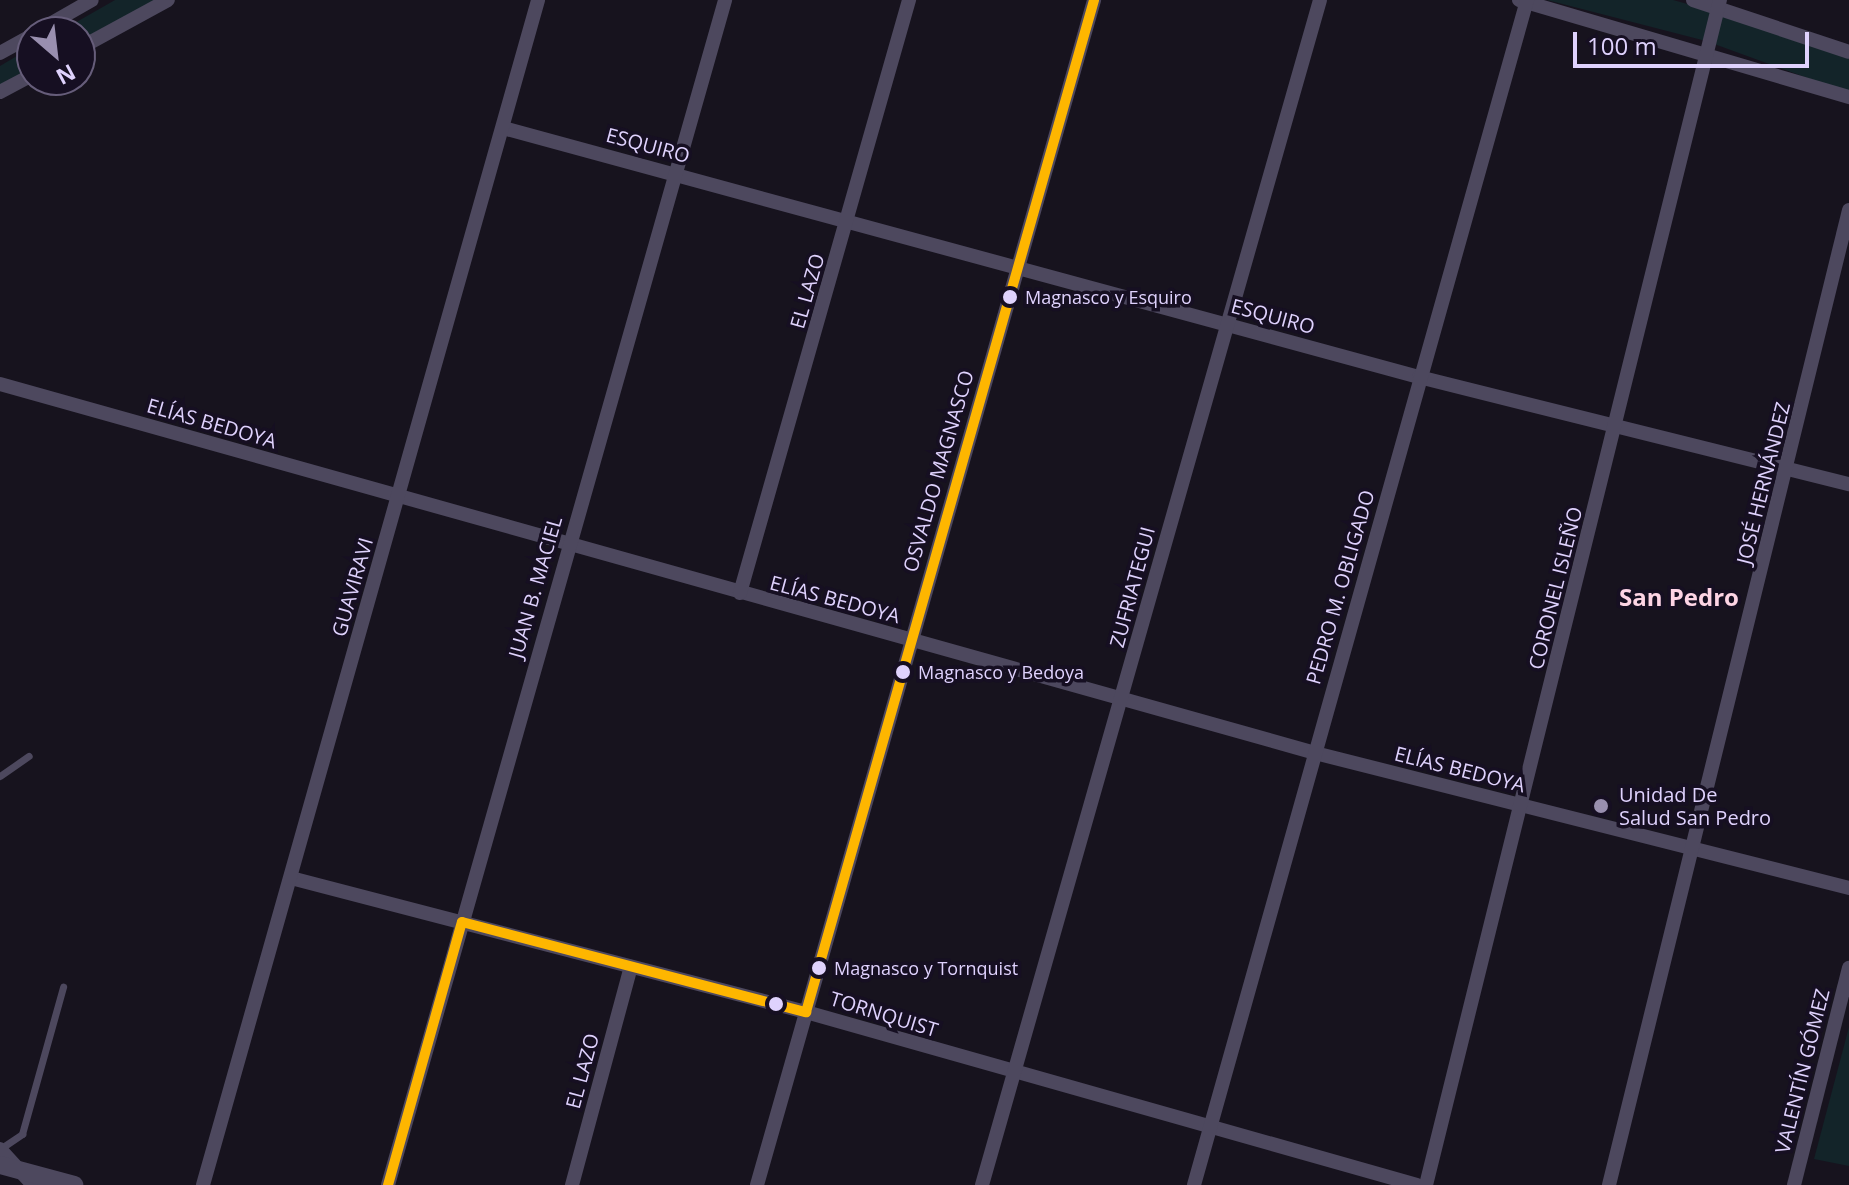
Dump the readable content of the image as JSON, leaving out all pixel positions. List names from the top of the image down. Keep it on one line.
{"streets":{"street":["ESQUIRO","EL LAZO","ELÍAS BEDOYA","OSVALDO MAGNASCO","JOSÉ HERNÁNDEZ","GUAVIRAVI","JUAN B. MACIEL","ZUFRIATEGUI","PEDRO M. OBLIGADO","CORONEL ISLEÑO","TORNQUIST","VALENTÍN GÓMEZ"]},"crossings":[["ESQUIRO","EL LAZO"],["ESQUIRO","OSVALDO MAGNASCO"],["ESQUIRO","JOSÉ HERNÁNDEZ"],["ESQUIRO","GUAVIRAVI"],["ESQUIRO","JUAN B. MACIEL"],["ESQUIRO","ZUFRIATEGUI"],["ESQUIRO","PEDRO M. OBLIGADO"],["ESQUIRO","CORONEL ISLEÑO"],["EL LAZO","ELÍAS BEDOYA"],["EL LAZO","TORNQUIST"],["ELÍAS BEDOYA","OSVALDO MAGNASCO"],["ELÍAS BEDOYA","JOSÉ HERNÁNDEZ"],["ELÍAS BEDOYA","GUAVIRAVI"],["ELÍAS BEDOYA","JUAN B. MACIEL"],["ELÍAS BEDOYA","ZUFRIATEGUI"],["ELÍAS BEDOYA","PEDRO M. OBLIGADO"],["ELÍAS BEDOYA","CORONEL ISLEÑO"],["OSVALDO MAGNASCO","TORNQUIST"],["GUAVIRAVI","TORNQUIST"],["JUAN B. MACIEL","TORNQUIST"],["ZUFRIATEGUI","TORNQUIST"],["PEDRO M. OBLIGADO","TORNQUIST"]],"districts":["San Pedro"],"places":["Magnasco y Esquiro","Magnasco y Bedoya","Unidad De Salud San Pedro","Magnasco y Tornquist"],"scale_bar":"100 m","north":"bottom right"}
